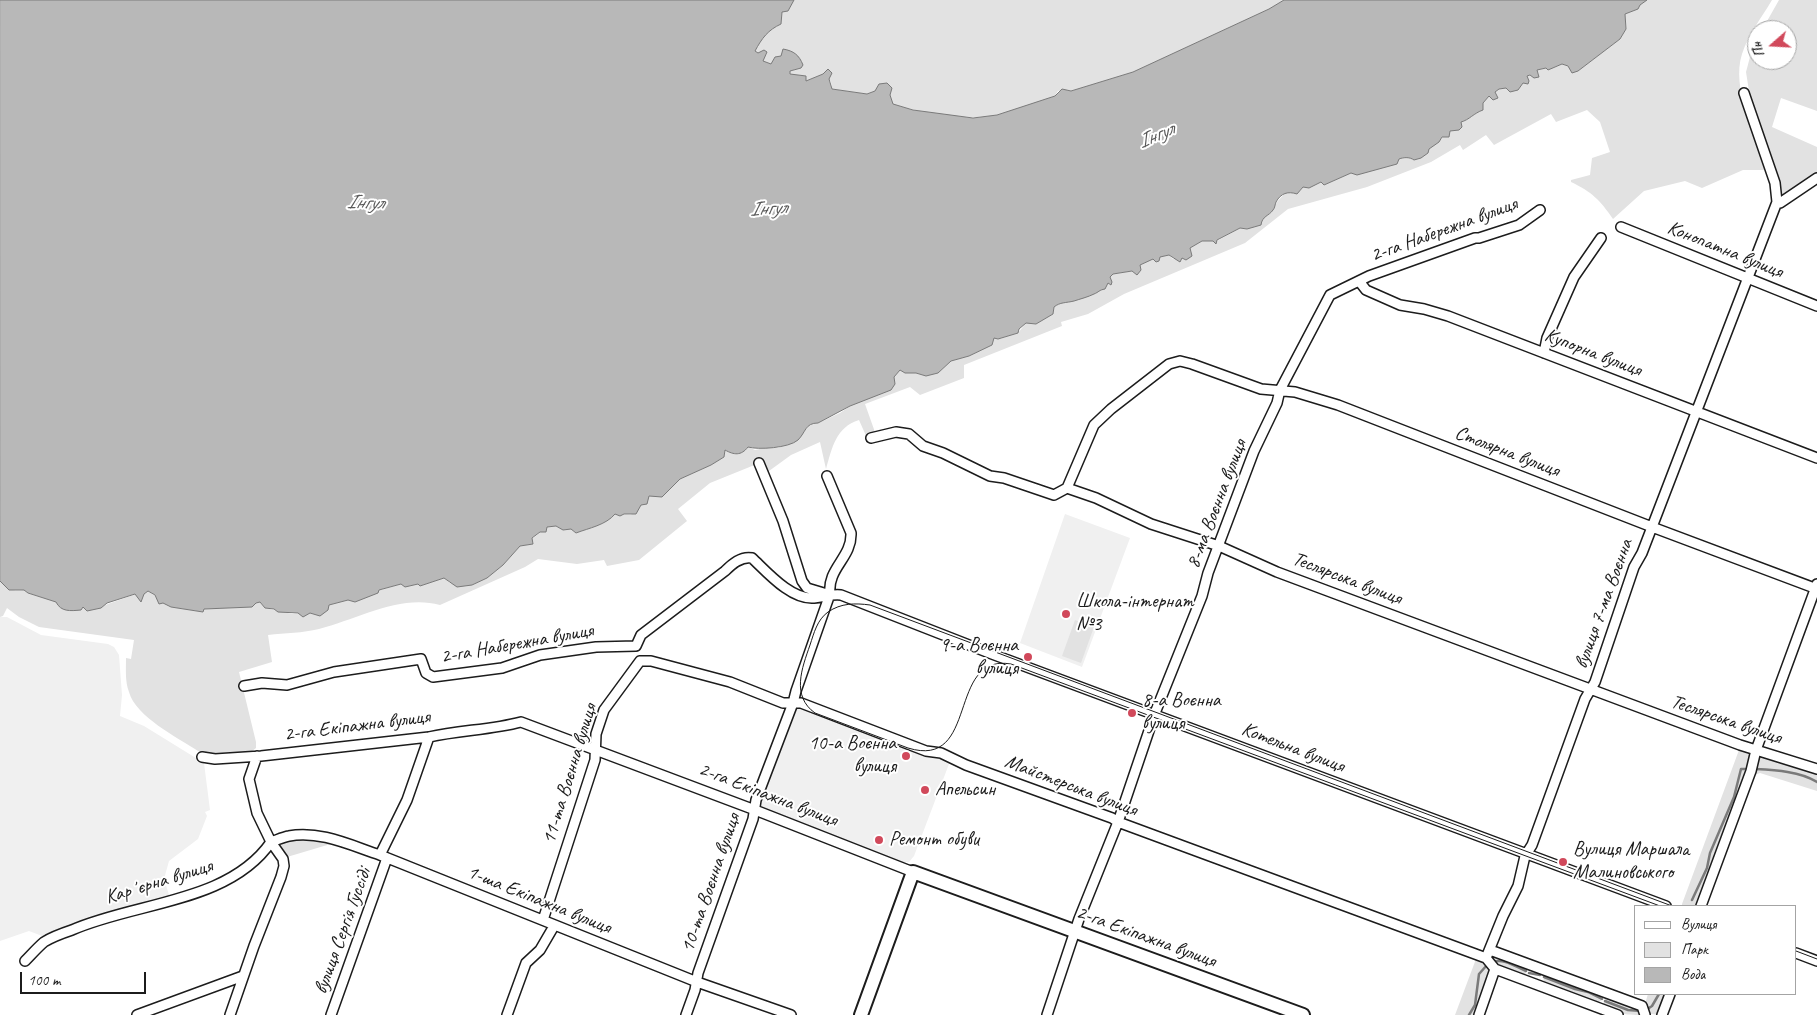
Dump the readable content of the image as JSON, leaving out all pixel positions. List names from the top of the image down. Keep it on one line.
{"streets":{"street":["2-га Набережна вулиця","Конопатна вулиця","Купорна вулиця","Столярна вулиця","8-ма Воєнна вулиця","Теслярська вулиця","вулиця 7-ма Воєнна","2-га Екіпажна вулиця","Котельна вулиця","11-та Воєнна вулиця","Майстерська вулиця","Карʼєрна вулиця","10-та Воєнна вулиця","1-ша Екіпажна вулиця","вулиця Сергія Гуссіді"]},"crossings":[["2-га Набережна вулиця","Купорна вулиця"],["2-га Набережна вулиця","8-ма Воєнна вулиця"],["2-га Набережна вулиця","Котельна вулиця"],["Конопатна вулиця","вулиця 7-ма Воєнна"],["Купорна вулиця","8-ма Воєнна вулиця"],["Купорна вулиця","вулиця 7-ма Воєнна"],["Столярна вулиця","8-ма Воєнна вулиця"],["Столярна вулиця","Теслярська вулиця"],["Столярна вулиця","вулиця 7-ма Воєнна"],["8-ма Воєнна вулиця","Теслярська вулиця"],["8-ма Воєнна вулиця","2-га Екіпажна вулиця"],["8-ма Воєнна вулиця","Котельна вулиця"],["8-ма Воєнна вулиця","Майстерська вулиця"],["Теслярська вулиця","вулиця 7-ма Воєнна"],["вулиця 7-ма Воєнна","Котельна вулиця"],["вулиця 7-ма Воєнна","Майстерська вулиця"],["2-га Екіпажна вулиця","11-та Воєнна вулиця"],["2-га Екіпажна вулиця","10-та Воєнна вулиця"],["2-га Екіпажна вулиця","вулиця Сергія Гуссіді"],["Котельна вулиця","10-та Воєнна вулиця"],["11-та Воєнна вулиця","Майстерська вулиця"],["11-та Воєнна вулиця","1-ша Екіпажна вулиця"],["Майстерська вулиця","10-та Воєнна вулиця"],["Карʼєрна вулиця","1-ша Екіпажна вулиця"],["10-та Воєнна вулиця","1-ша Екіпажна вулиця"],["1-ша Екіпажна вулиця","вулиця Сергія Гуссіді"]],"water":["Інгул"],"places":["Школа-інтернат №3","9-а Воєнна вулиця","8-а Воєнна вулиця","10-а Воєнна вулиця","Апельсин","Ремонт обуви","Вулиця Маршала Малиновського"],"legend":["Вулиця","Парк","Вода"],"scale_bar":"100 m","north":"left"}
